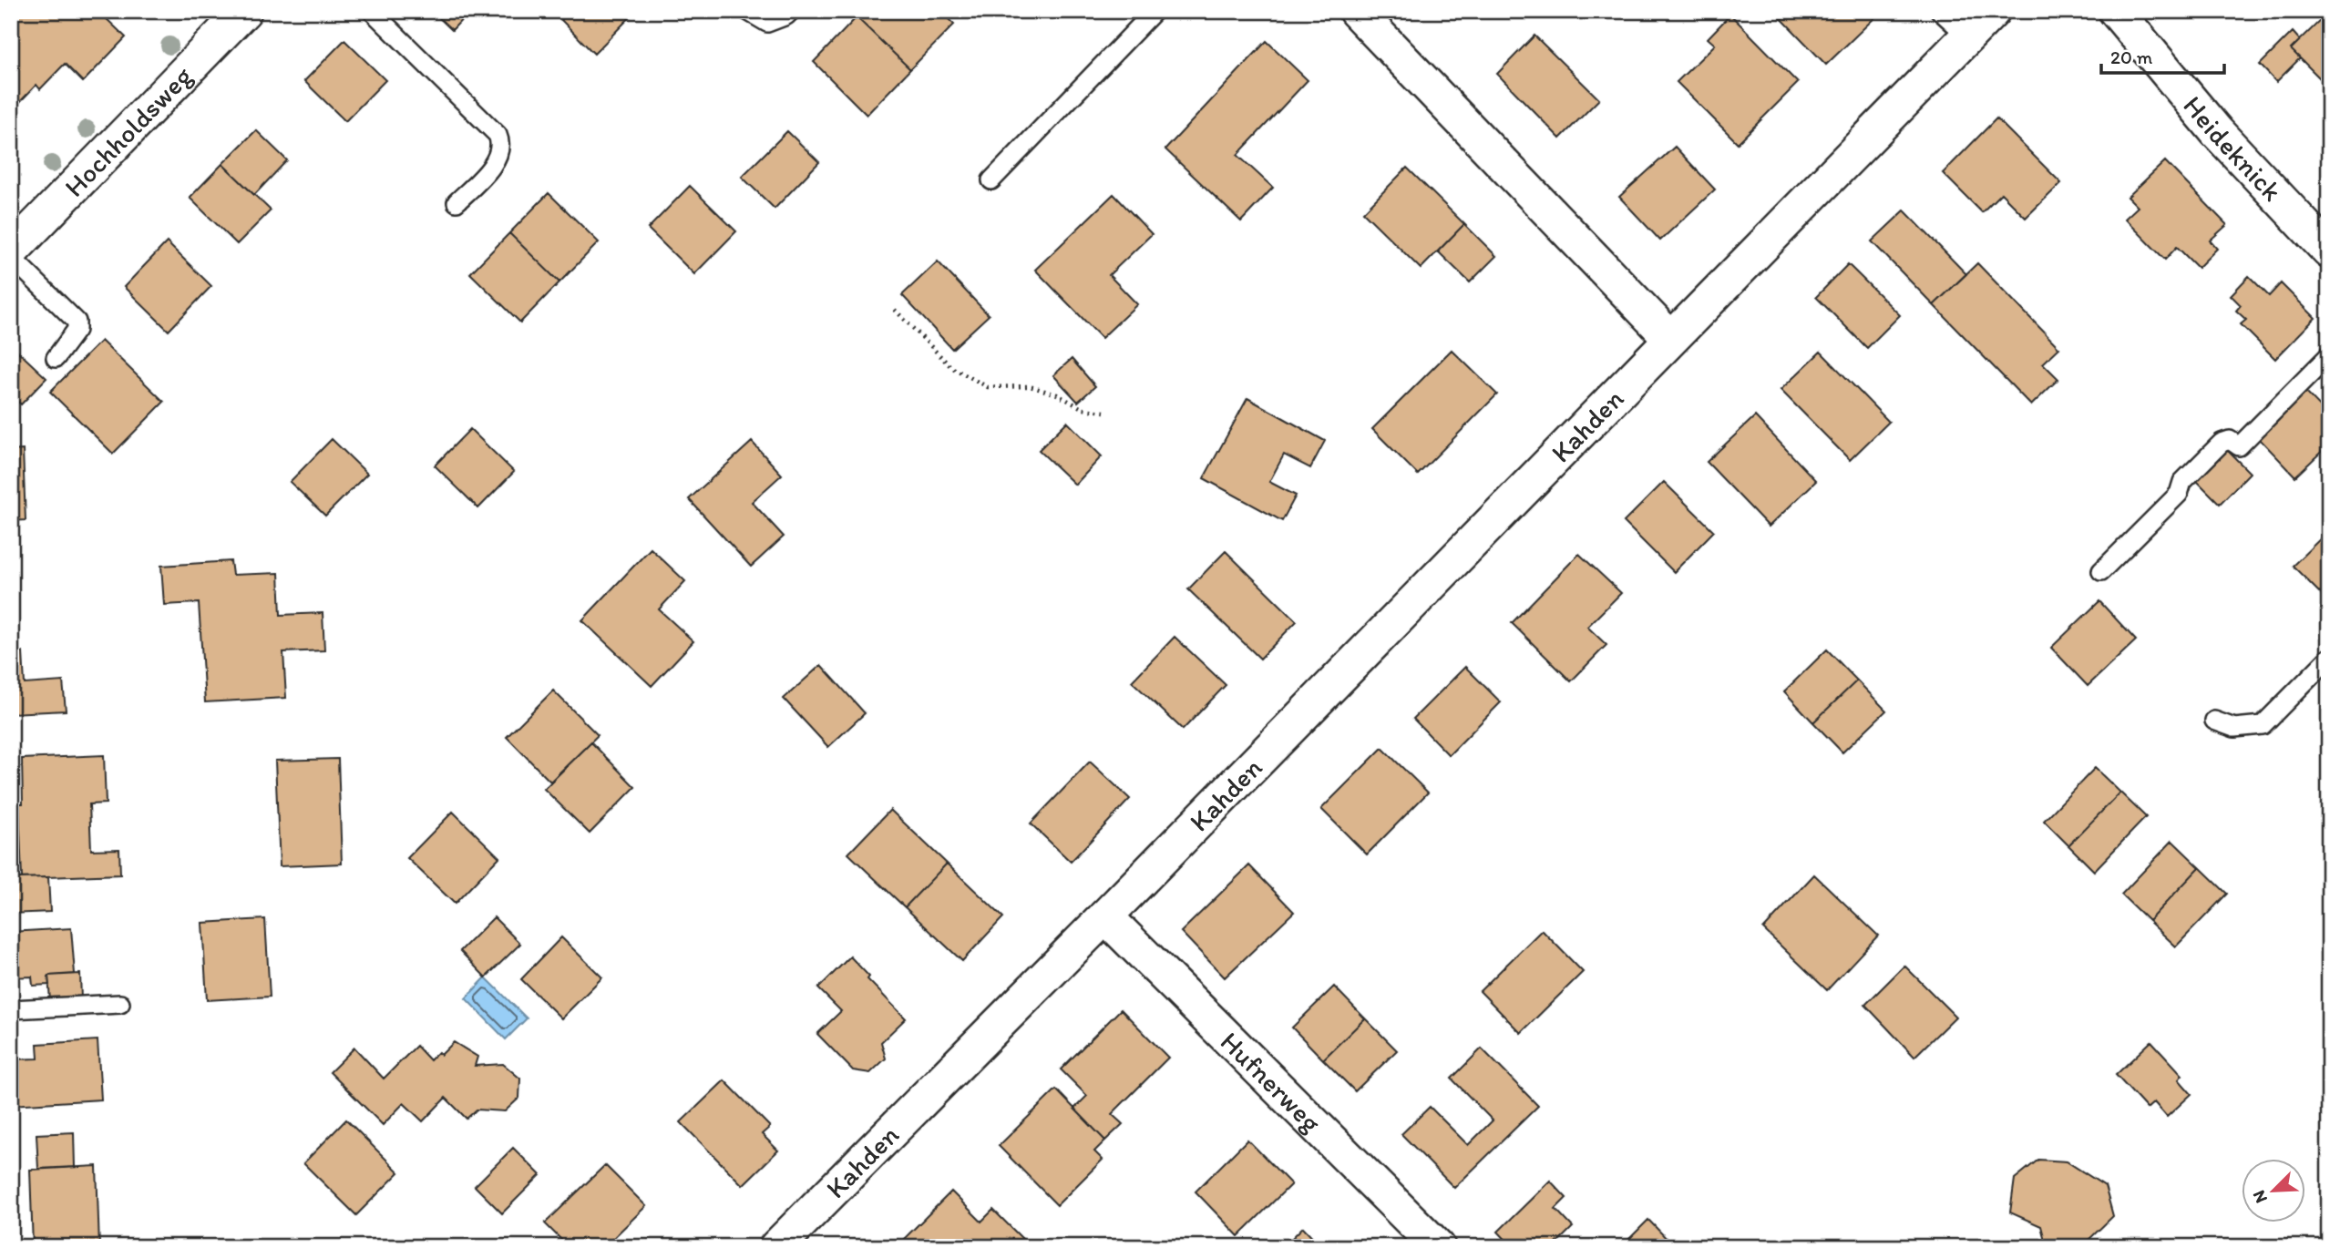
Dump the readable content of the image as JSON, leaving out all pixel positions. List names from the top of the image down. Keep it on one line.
{"streets":{"street":["Hochholdsweg","Heideknick","Kahden","Hufnerweg"]},"crossings":[["Kahden","Hufnerweg"]],"scale_bar":"20 m","north":"bottom left"}
